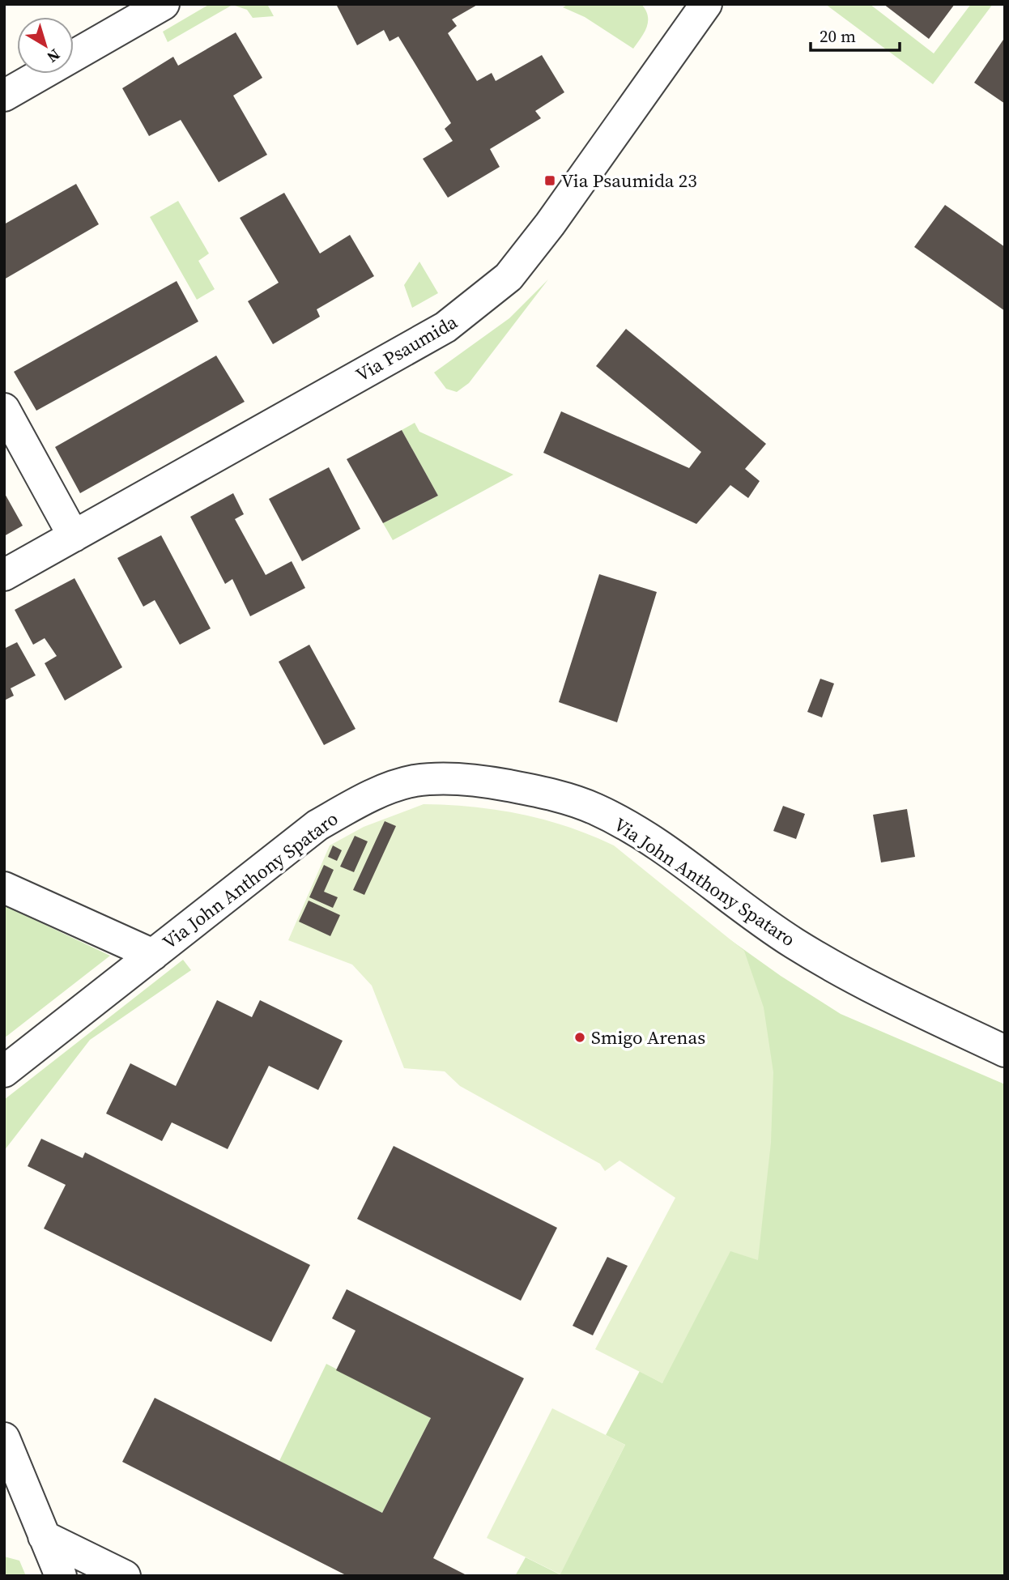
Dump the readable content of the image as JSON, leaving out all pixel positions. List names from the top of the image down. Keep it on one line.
{"streets":{"street":["Via Psaumida","Via John Anthony Spataro"]},"places":{"transit":["Via Psaumida 23"],"other":["Smigo Arenas"]},"scale_bar":"20 m","north":"bottom right"}
